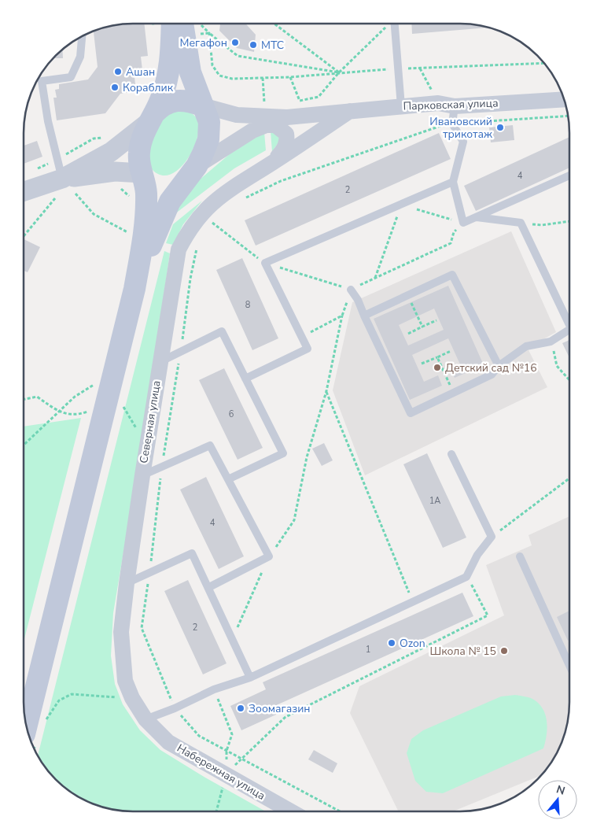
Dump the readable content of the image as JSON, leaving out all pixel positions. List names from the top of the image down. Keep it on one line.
{"streets":{"street":["Парковская улица","Северная улица","Набережная улица"]},"crossings":[["Парковская улица","Северная улица"],["Северная улица","Набережная улица"]],"places":["Мегафон","МТС","Ашан","Кораблик","Ивановский трикотаж","Детский сад №16","Ozon","Школа № 15","Зоомагазин"],"house_numbers":["4","2","8","6","1А","4","2","1"],"north":"top"}
